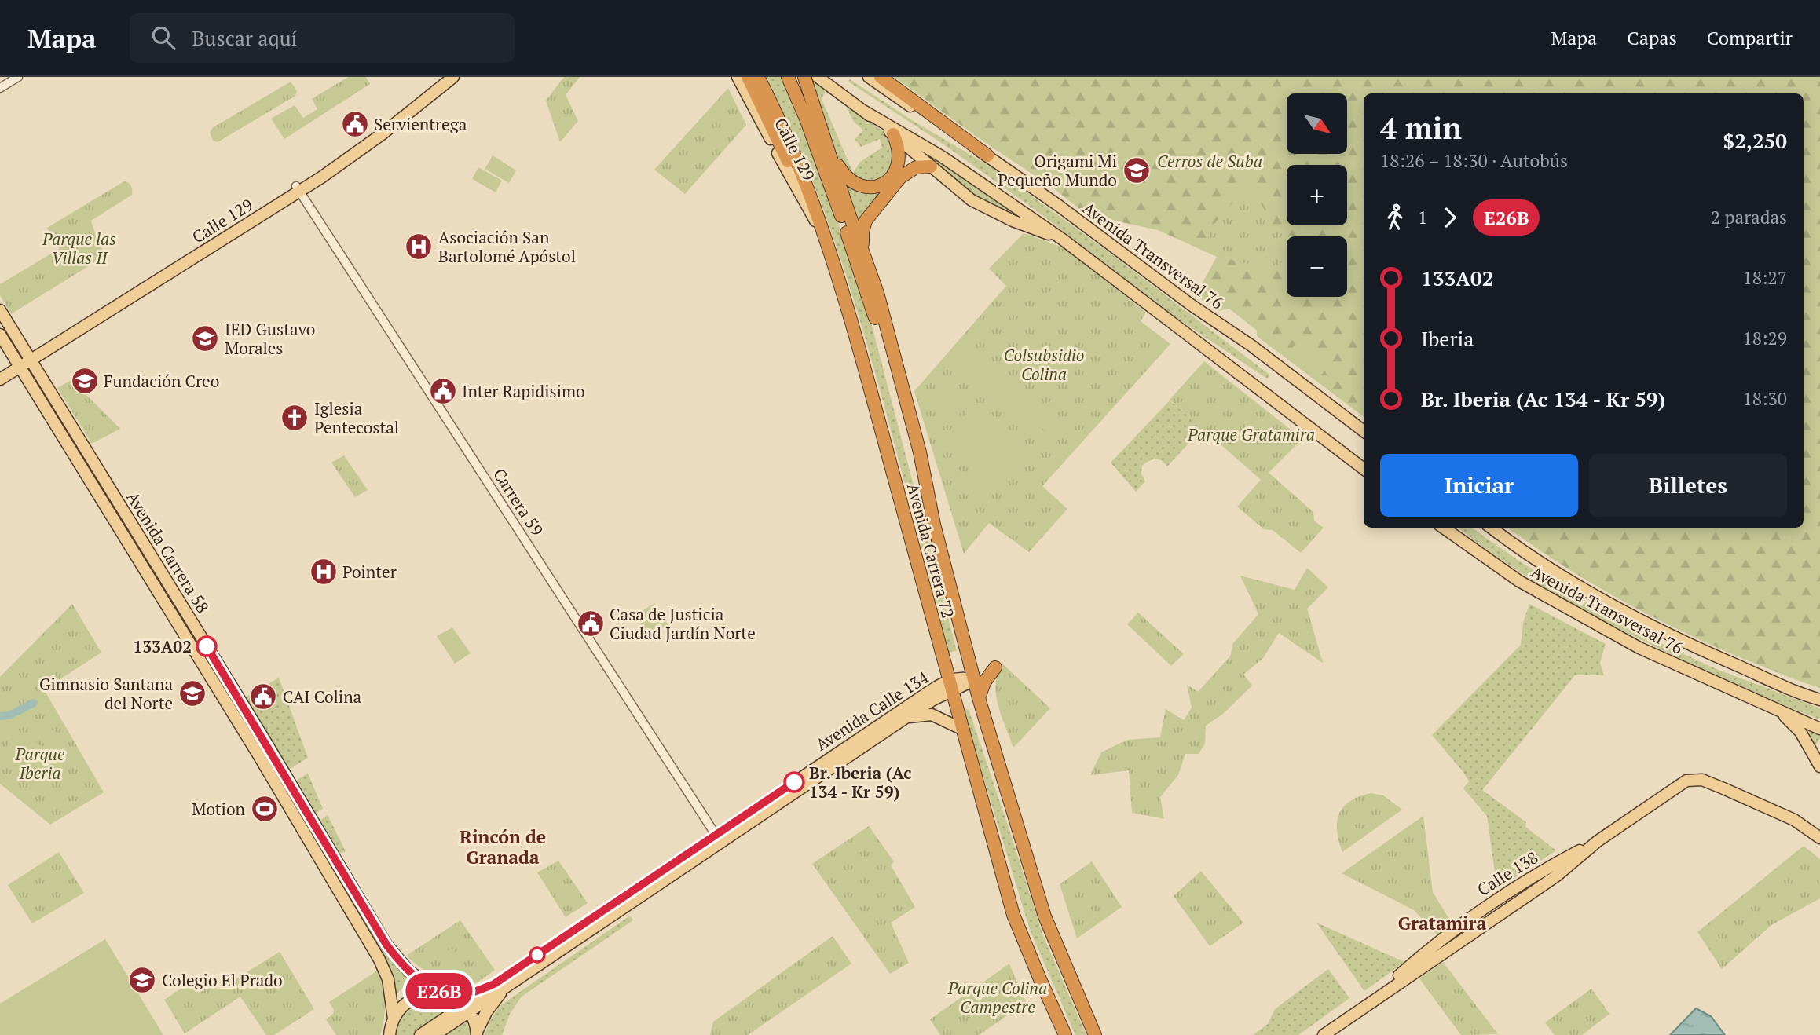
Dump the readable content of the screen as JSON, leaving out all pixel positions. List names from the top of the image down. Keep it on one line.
{"streets":{"highway":["Avenida Carrera 72"],"main road":["Calle 129","Avenida Transversal 76","Avenida Carrera 58","Avenida Calle 134","Calle 138"],"street":["Carrera 59"]},"crossings":[["Calle 129","Carrera 59"],["Calle 129","Avenida Carrera 72"],["Calle 129","Avenida Carrera 58"],["Carrera 59","Avenida Calle 134"],["Avenida Carrera 72","Avenida Calle 134"],["Avenida Carrera 58","Avenida Calle 134"]],"districts":["Rincón de Granada","Gratamira"],"parks":["Cerros de Suba","Parque las Villas II","Colsubsidio Colina","Parque Gratamira","Parque Iberia","Parque Colina Campestre"],"places":{"public building":["Servientrega","Inter Rapidisimo","Casa de Justicia Ciudad Jardín Norte","CAI Colina"],"school or university":["Origami Mi Pequeño Mundo","IED Gustavo Morales","Fundación Creo","Gimnasio Santana del Norte","Colegio El Prado"],"hospital":["Asociación San Bartolomé Apóstol","Pointer"],"church":["Iglesia Pentecostal"],"other":["133A02","Br. Iberia (Ac 134 - Kr 59)"],"sports":["Motion"]},"lines":["bus line E26B"],"north":"bottom right","page":{"header":"Mapa","search":"Buscar aquí","nav":["Mapa","Capas","Compartir"],"on_map":"E26B","map_buttons":["+","−"],"heading":["4 min","18:26 – 18:30 · Autobús","$2,250"],"legs":["1","E26B","2 paradas"],"list":[{"name":"133A02","value":"18:27"},{"name":"Iberia","value":"18:29"},{"name":"Br. Iberia (Ac 134 - Kr 59)","value":"18:30"}],"buttons":["Iniciar","Billetes"]}}
